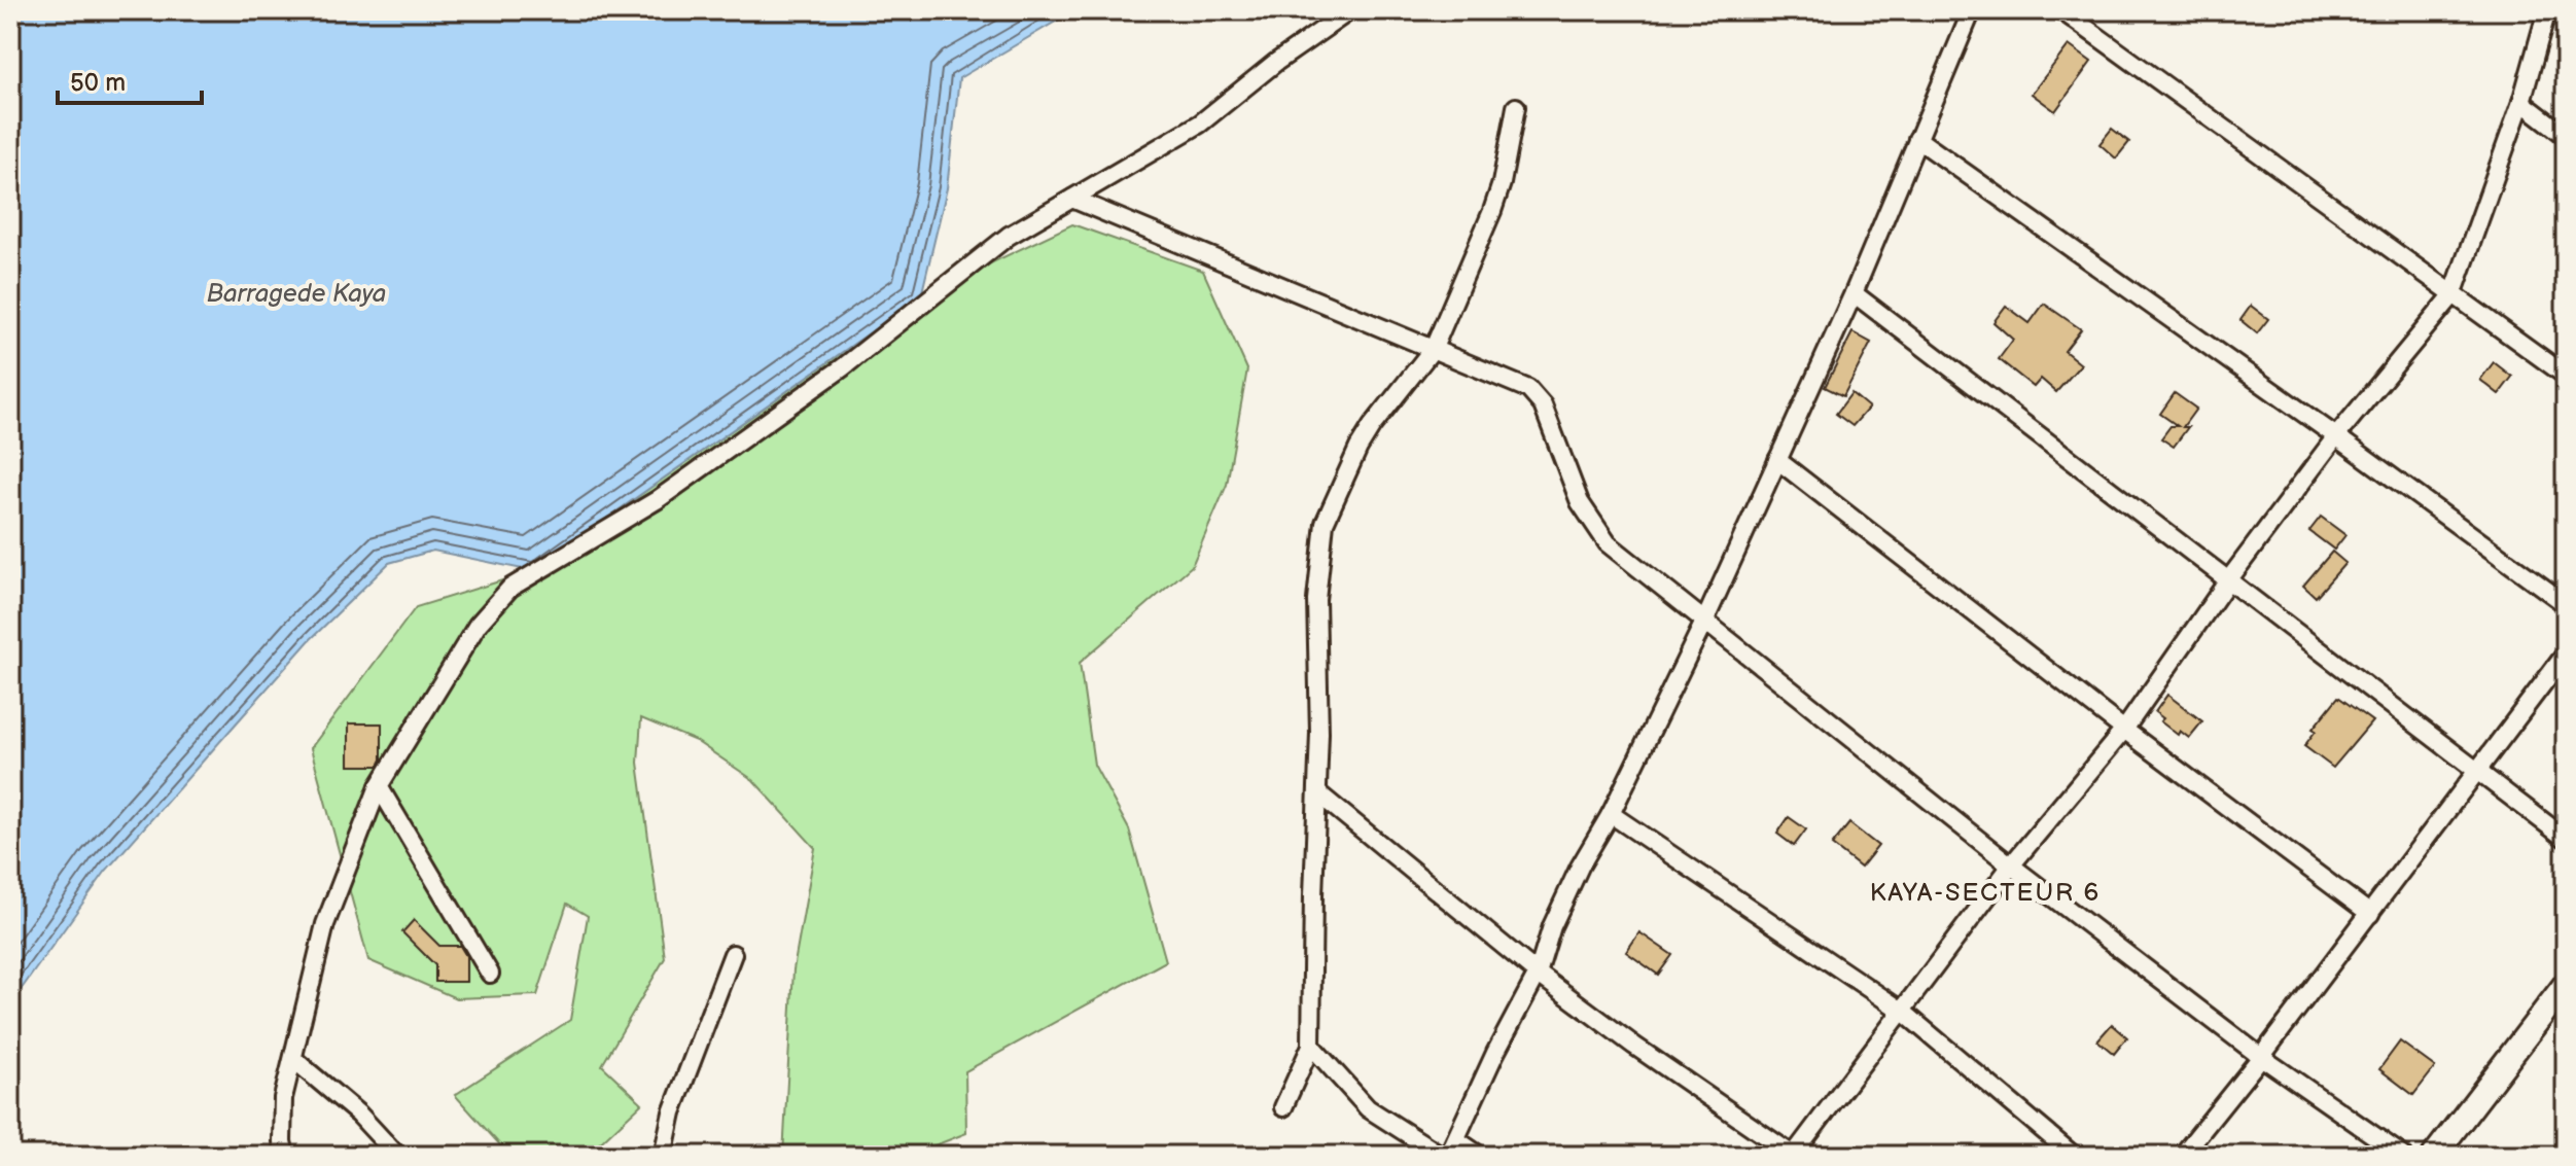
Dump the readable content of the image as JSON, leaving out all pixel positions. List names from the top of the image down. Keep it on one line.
{"districts":["KAYA-SECTEUR 6"],"water":["Barragede Kaya"],"scale_bar":"50 m"}
